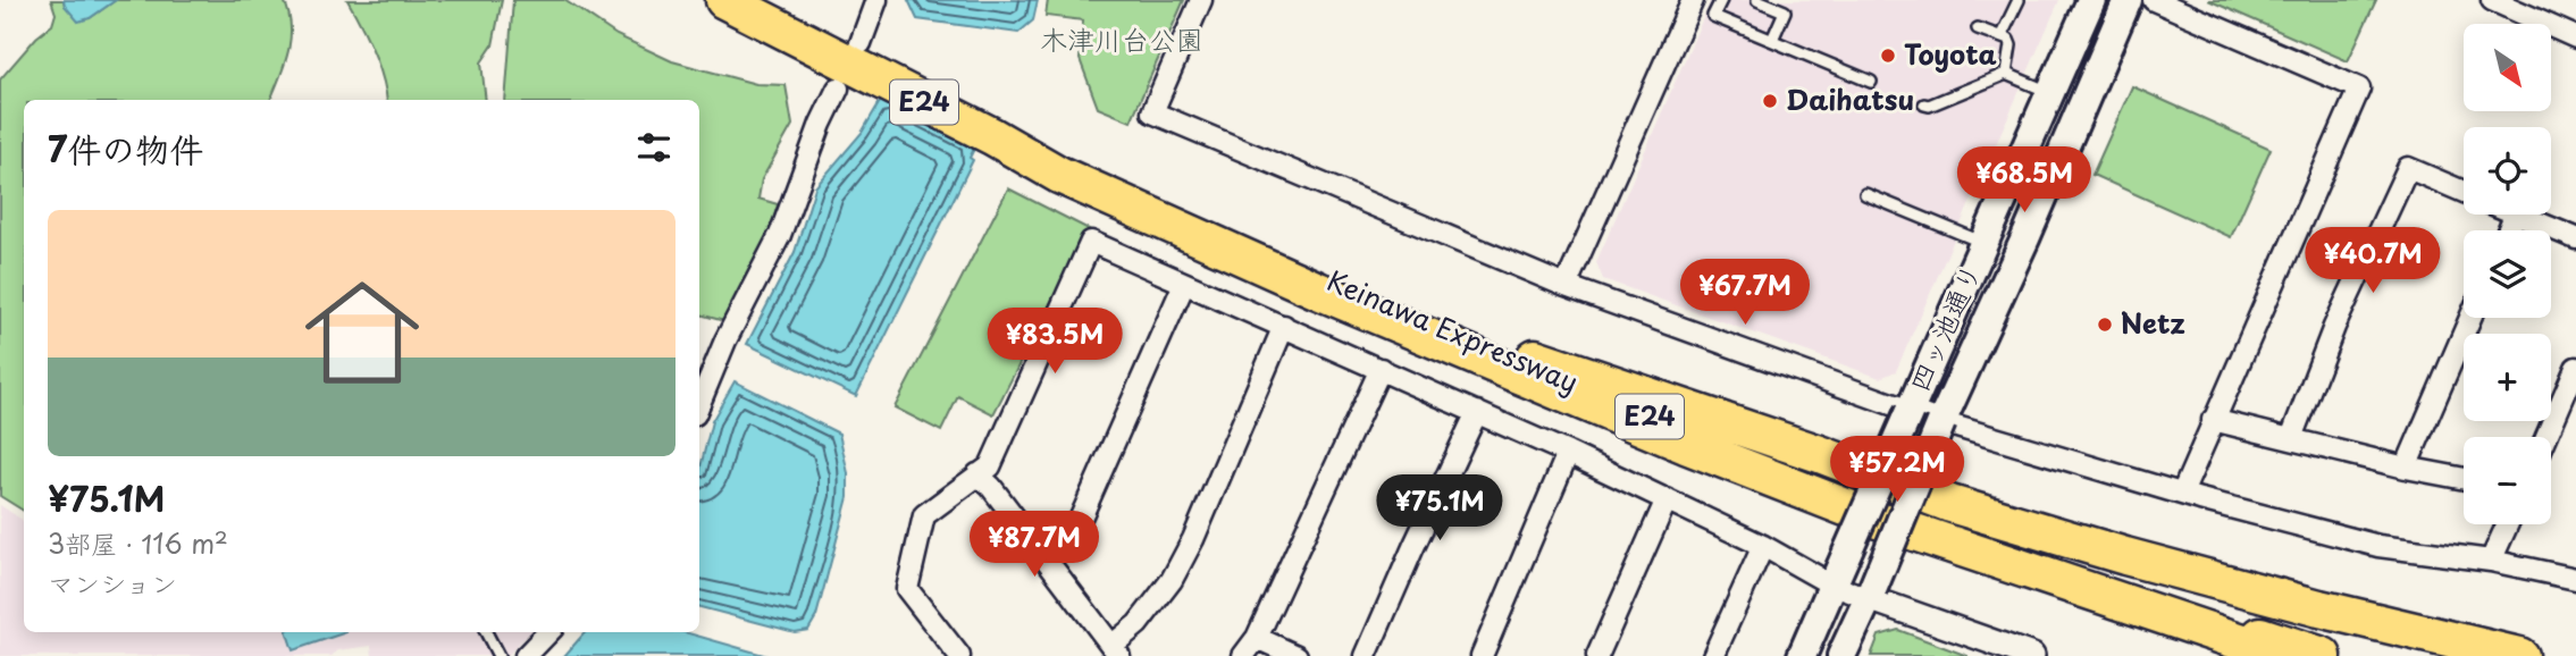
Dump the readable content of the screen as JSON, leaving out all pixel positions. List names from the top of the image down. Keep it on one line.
{"streets":{"highway":["E24","Keinawa Expressway"],"main road":["四ッ池通り"]},"parks":["木津川台公園"],"places":["Toyota","Daihatsu","Netz"],"north":"bottom right","page":{"map_buttons":["+","−"],"heading":"7件の物件","price":["¥68.5M","¥40.7M","¥67.7M","¥83.5M","¥57.2M","¥75.1M","¥87.7M"],"list":[{"name":"¥75.1M","note":"3部屋 · 116 m² · マンション"}]}}
